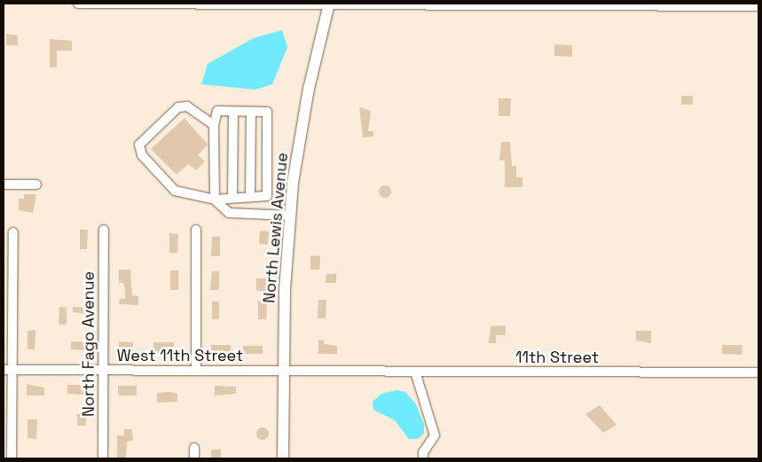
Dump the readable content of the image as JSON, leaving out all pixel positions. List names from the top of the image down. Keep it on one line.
{"streets":{"main road":["North Lewis Avenue"],"street":["North Fago Avenue","West 11th Street","11th Street"]},"crossings":[["North Lewis Avenue","West 11th Street"],["North Fago Avenue","West 11th Street"],["West 11th Street","11th Street"]]}
